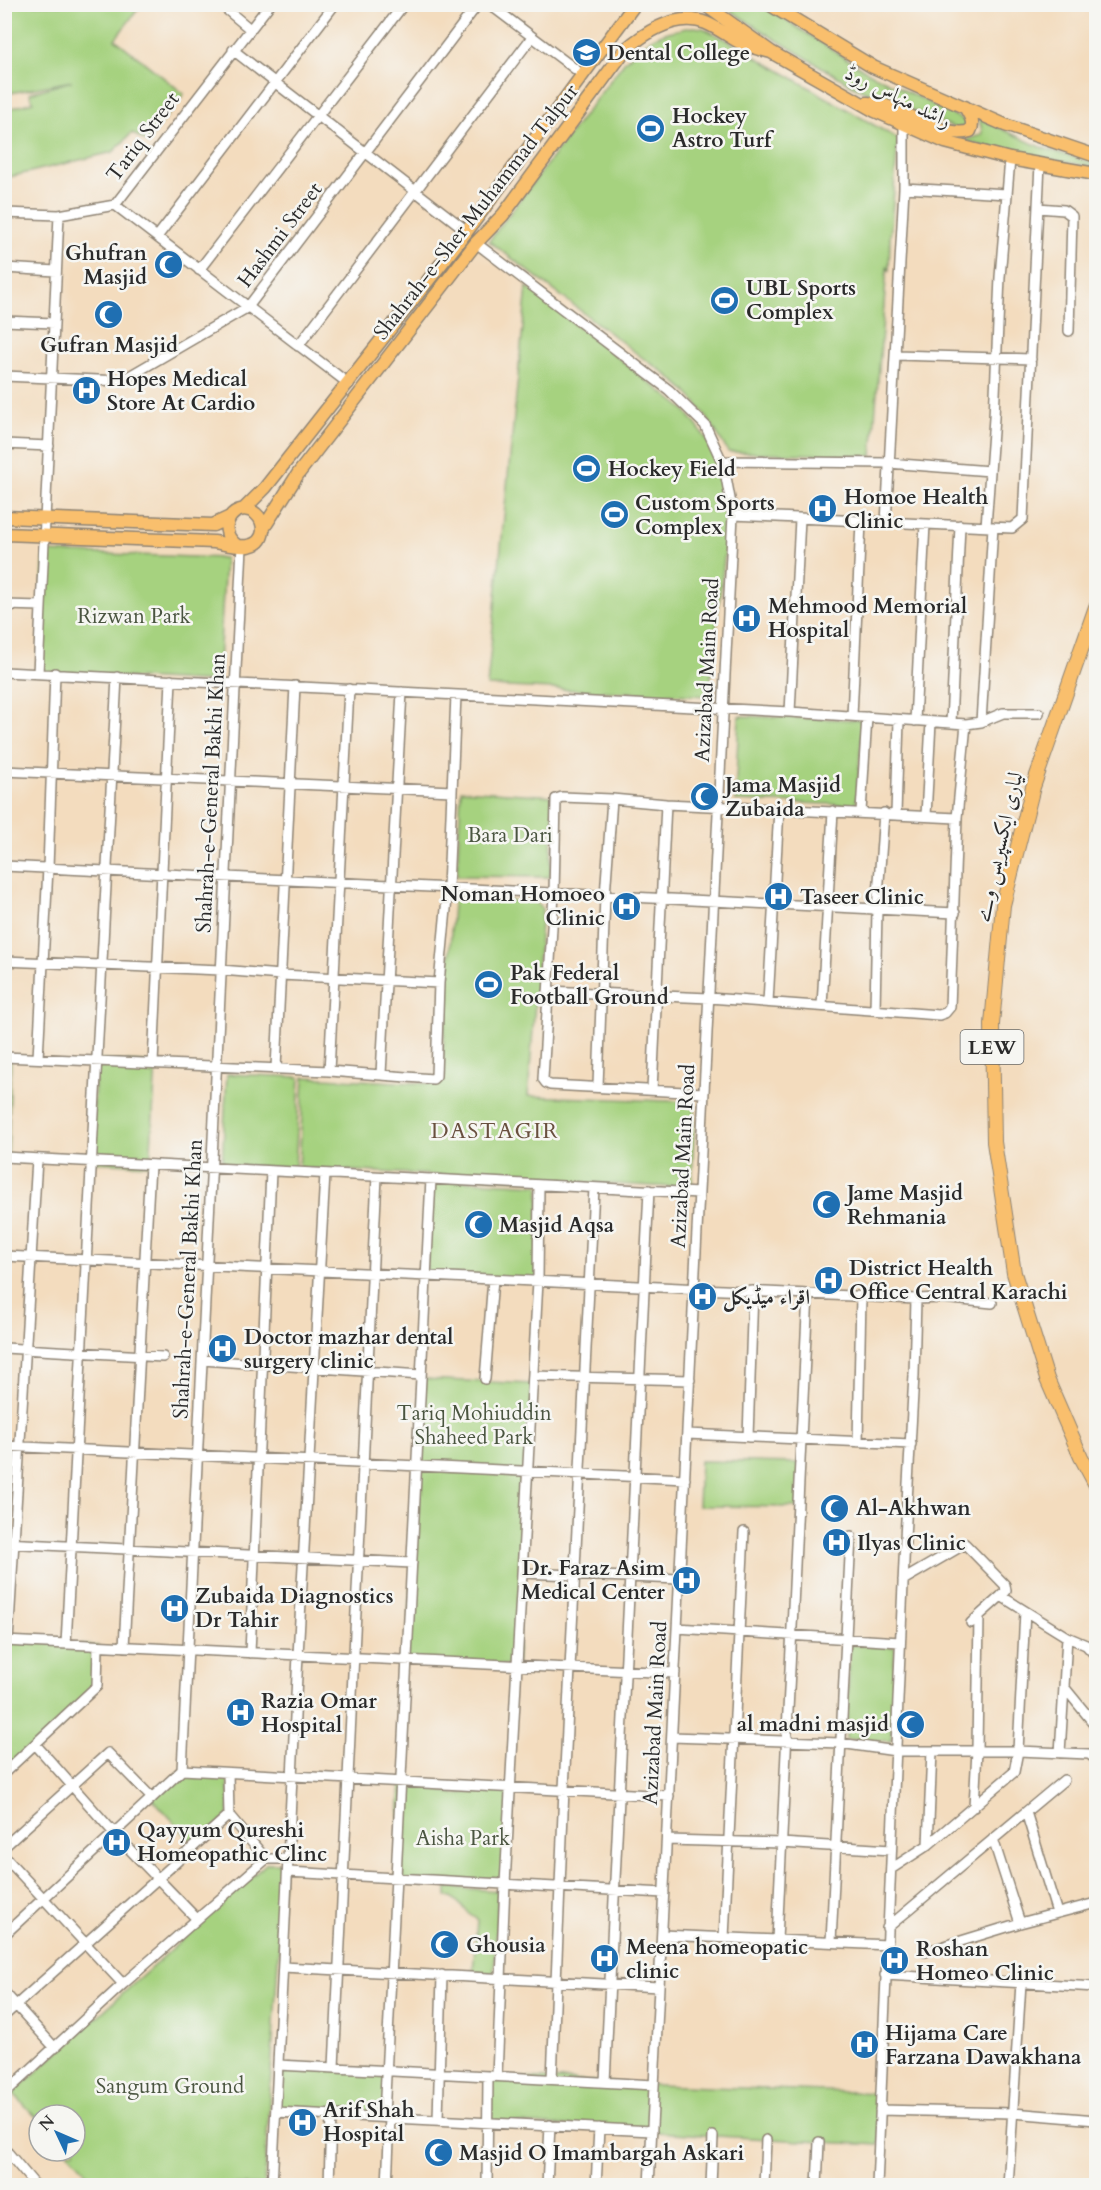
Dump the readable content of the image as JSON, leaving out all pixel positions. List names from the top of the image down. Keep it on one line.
{"streets":{"highway":["لیاری ایکسپریس وے","LEW"],"main road":["راشد منہاس روڈ","Shahrah-e-Sher Muhammad Talpur"],"street":["Tariq Street","Hashmi Street","Azizabad Main Road","Shahrah-e-General Bakhi Khan"]},"crossings":[["راشد منہاس روڈ","Shahrah-e-Sher Muhammad Talpur"],["Shahrah-e-Sher Muhammad Talpur","Azizabad Main Road"],["Shahrah-e-Sher Muhammad Talpur","Shahrah-e-General Bakhi Khan"]],"districts":["DASTAGIR"],"parks":["Rizwan Park","Bara Dari","Tariq Mohiuddin Shaheed Park","Aisha Park","Sangum Ground"],"places":{"school or university":["Dental College"],"sports":["Hockey Astro Turf","UBL Sports Complex","Hockey Field","Custom Sports Complex","Pak Federal Football Ground"],"mosque":["Ghufran Masjid","Gufran Masjid","Jama Masjid Zubaida","Jame Masjid Rehmania","Masjid Aqsa","Al-Akhwan","al madni masjid","Ghousia","Masjid O Imambargah Askari"],"hospital":["Hopes Medical Store At Cardio","Homoe Health Clinic","Mehmood Memorial Hospital","Taseer Clinic","Noman Homoeo Clinic","District Health Office Central Karachi","اقراء میڈیکل","Doctor mazhar dental surgery clinic","Ilyas Clinic","Dr. Faraz Asim Medical Center","Zubaida Diagnostics Dr Tahir","Razia Omar Hospital","Qayyum Qureshi Homeopathic Clinc","Meena homeopatic clinic","Roshan Homeo Clinic","Hijama Care Farzana Dawakhana","Arif Shah Hospital"]},"north":"top left"}
